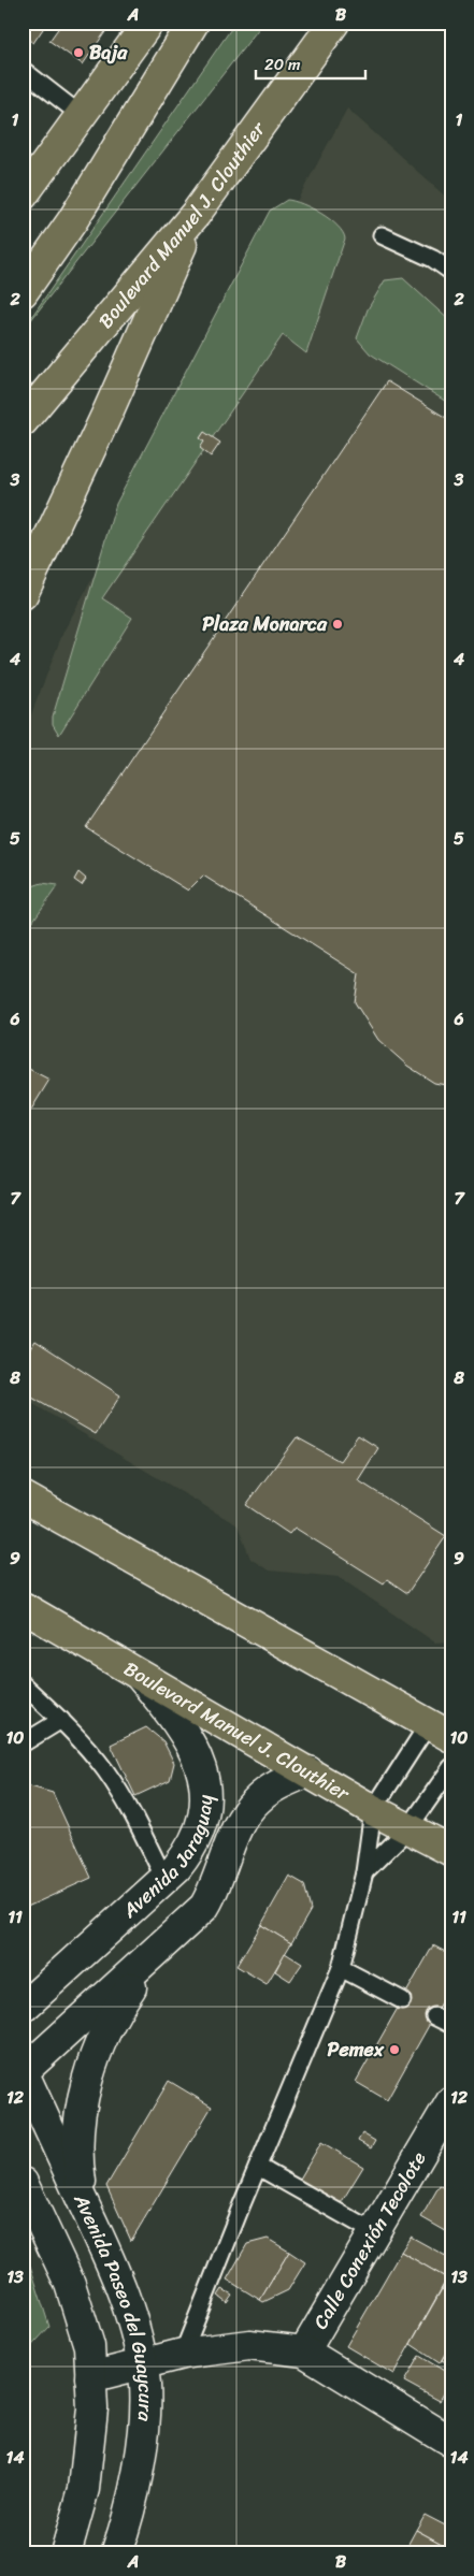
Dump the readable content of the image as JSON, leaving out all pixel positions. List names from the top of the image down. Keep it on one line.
{"streets":{"main road":["Boulevard Manuel J. Clouthier","Avenida Jaraguay","Calle Conexión Tecolote","Avenida Paseo del Guaycura"]},"crossings":[["Boulevard Manuel J. Clouthier","Avenida Jaraguay"]],"places":["Baja","Plaza Monarca","Pemex"],"scale_bar":"20 m","grid":{"columns":["A","B"],"rows":["1","2","3","4","5","6","7","8","9","10","11","12","13","14"]}}
